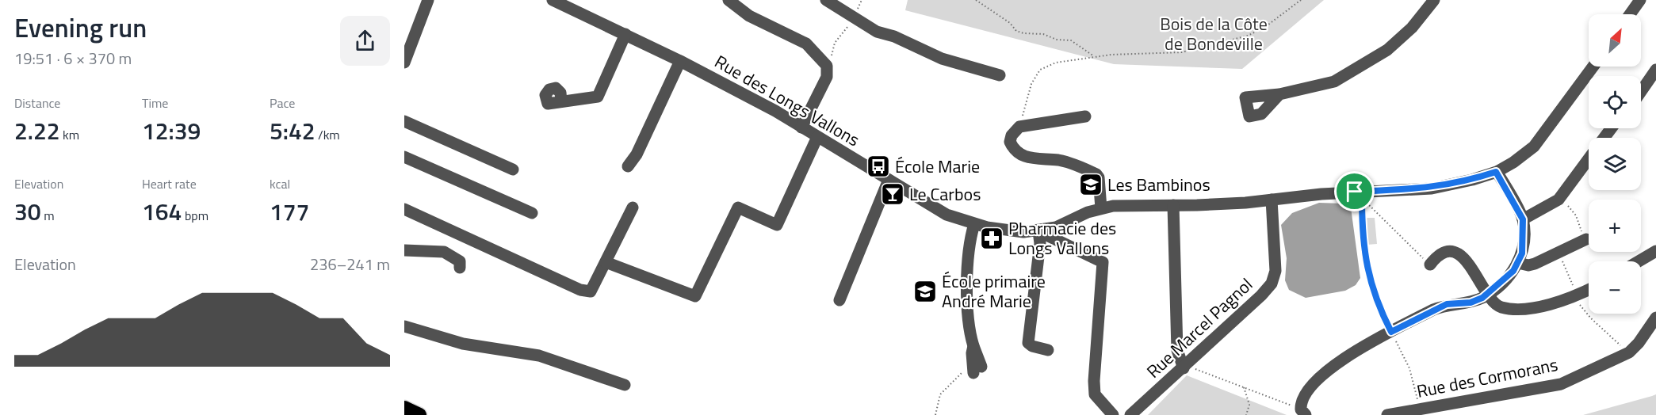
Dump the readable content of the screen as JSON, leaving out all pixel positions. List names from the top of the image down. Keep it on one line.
{"streets":{"street":["Rue des Longs Vallons","Rue Marcel Pagnol","Rue des Cormorans"]},"crossings":[["Rue des Longs Vallons","Rue Marcel Pagnol"]],"parks":["Bois de la Côte de Bondeville"],"places":{"bus stop":["École Marie"],"school or university":["Les Bambinos","École primaire André Marie"],"bar":["Le Carbos"],"pharmacy":["Pharmacie des Longs Vallons"]},"north":"top right","page":{"heading":["Evening run","19:51 · 6 × 370 m"],"map_buttons":["+","−"],"stats":[["Distance","2.22 km"],["Time","12:39"],["Pace","5:42 /km"],["Elevation","30 m"],["Heart rate","164 bpm"],["kcal","177"]],"chart":["Elevation","236–241 m"]}}
